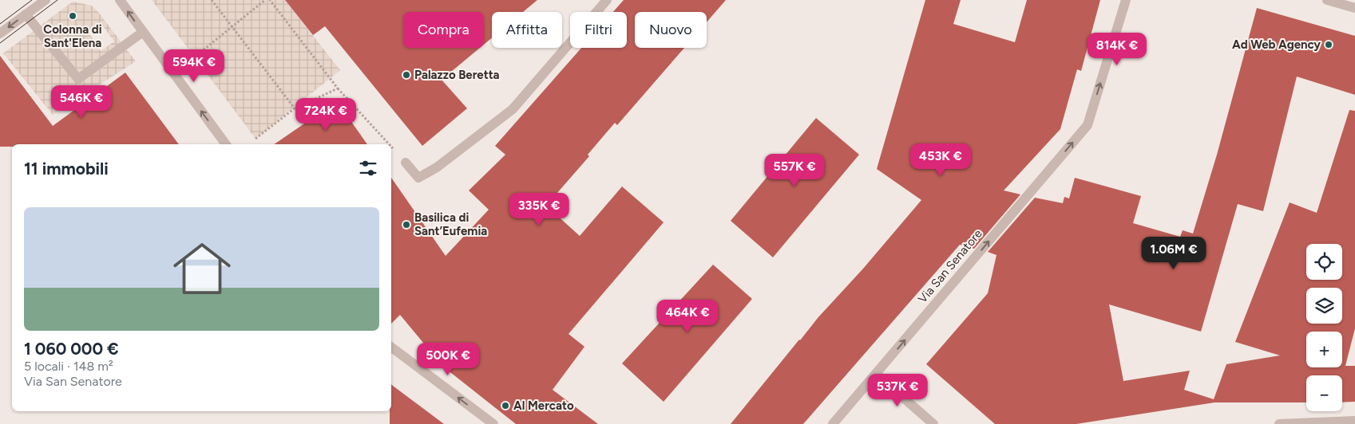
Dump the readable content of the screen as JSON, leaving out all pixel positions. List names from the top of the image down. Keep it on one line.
{"streets":{"street":["Via San Senatore"]},"one_way":["Via San Senatore"],"places":["Colonna di Sant'Elena","Ad Web Agency","Palazzo Beretta","Basilica di Sant’Eufemia","Al Mercato"],"page":{"chip":["Compra","Affitta","Filtri","Nuovo"],"price":["814K €","594K €","546K €","724K €","453K €","557K €","335K €","1.06M €","464K €","500K €","537K €"],"heading":"11 immobili","list":[{"name":"1 060 000 €","note":"5 locali · 148 m² · Via San Senatore"}],"map_buttons":["+","−"]}}
